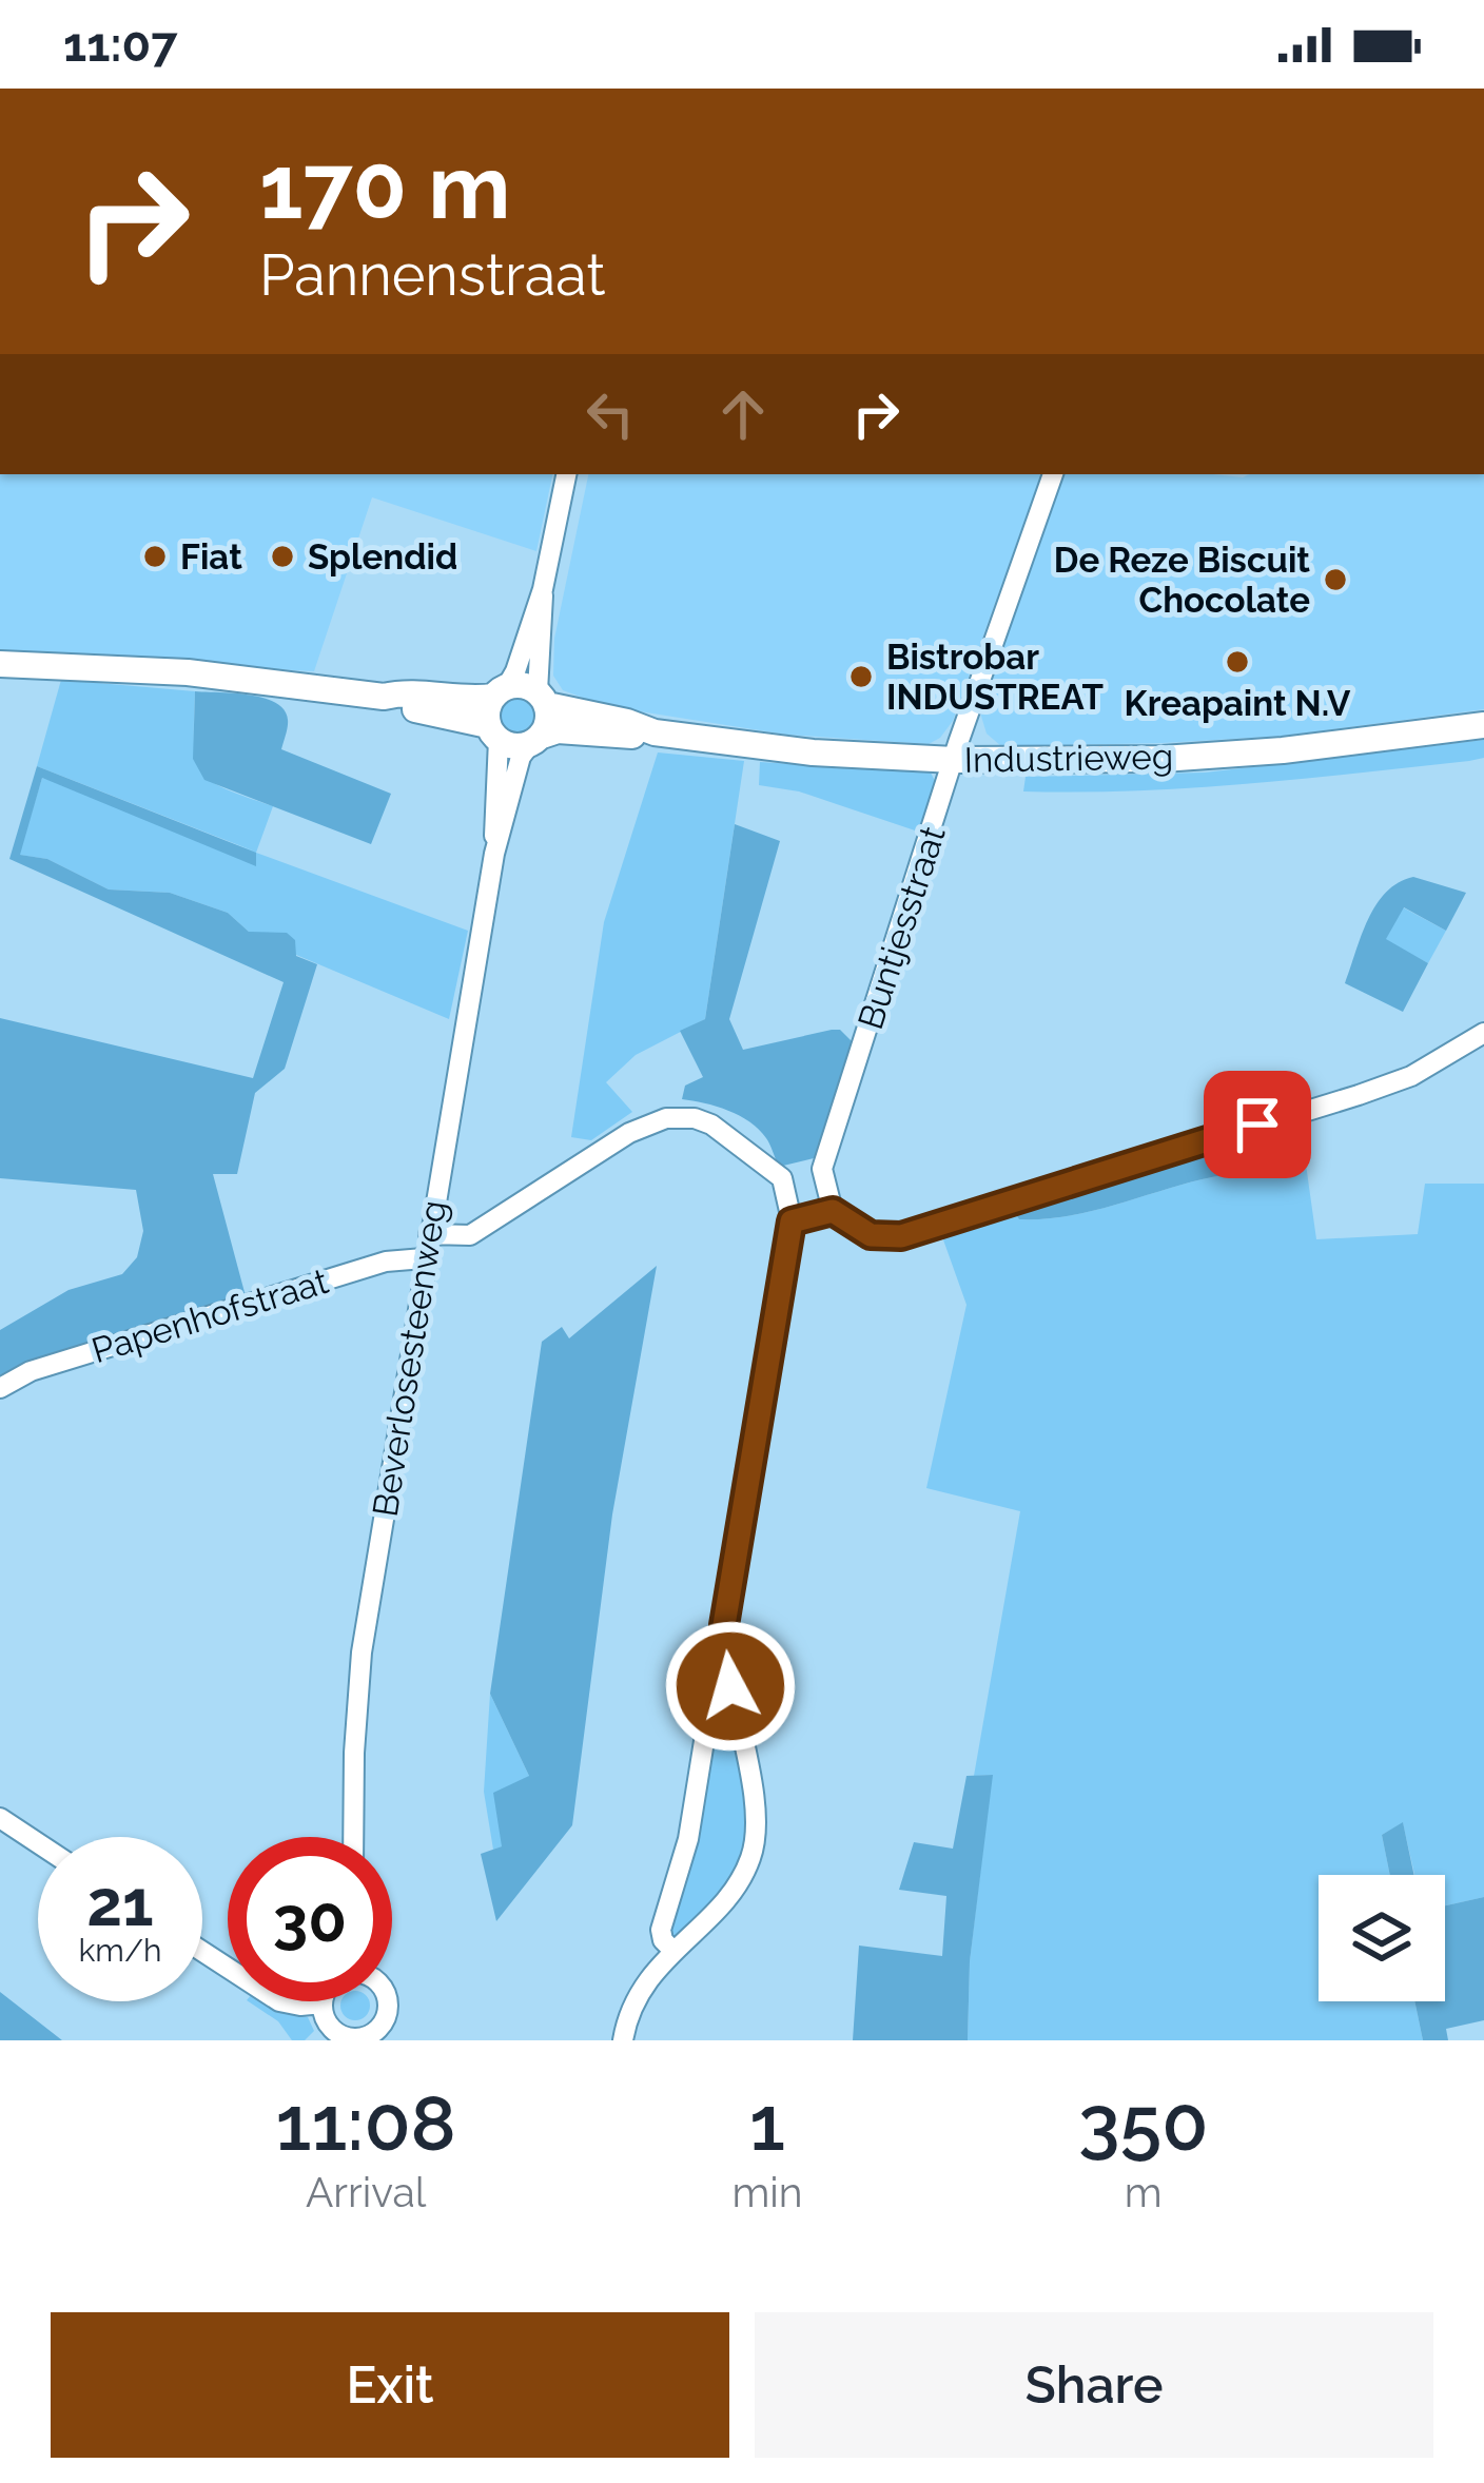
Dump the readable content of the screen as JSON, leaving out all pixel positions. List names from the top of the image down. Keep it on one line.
{"streets":{"main road":["Industrieweg"],"street":["Buntjesstraat","Papenhofstraat","Beverlosesteenweg"]},"crossings":[["Industrieweg","Buntjesstraat"],["Industrieweg","Beverlosesteenweg"],["Papenhofstraat","Beverlosesteenweg"]],"places":["Fiat","Splendid","De Reze Biscuit Chocolate","Kreapaint N.V","Bistrobar INDUSTREAT"],"page":{"status":"11:07","turn":["170 m","Pannenstraat"],"speed":"21 km/h","limit":"30","eta":["11:08","Arrival","1","min","350","m"],"buttons":["Exit","Share"]}}
